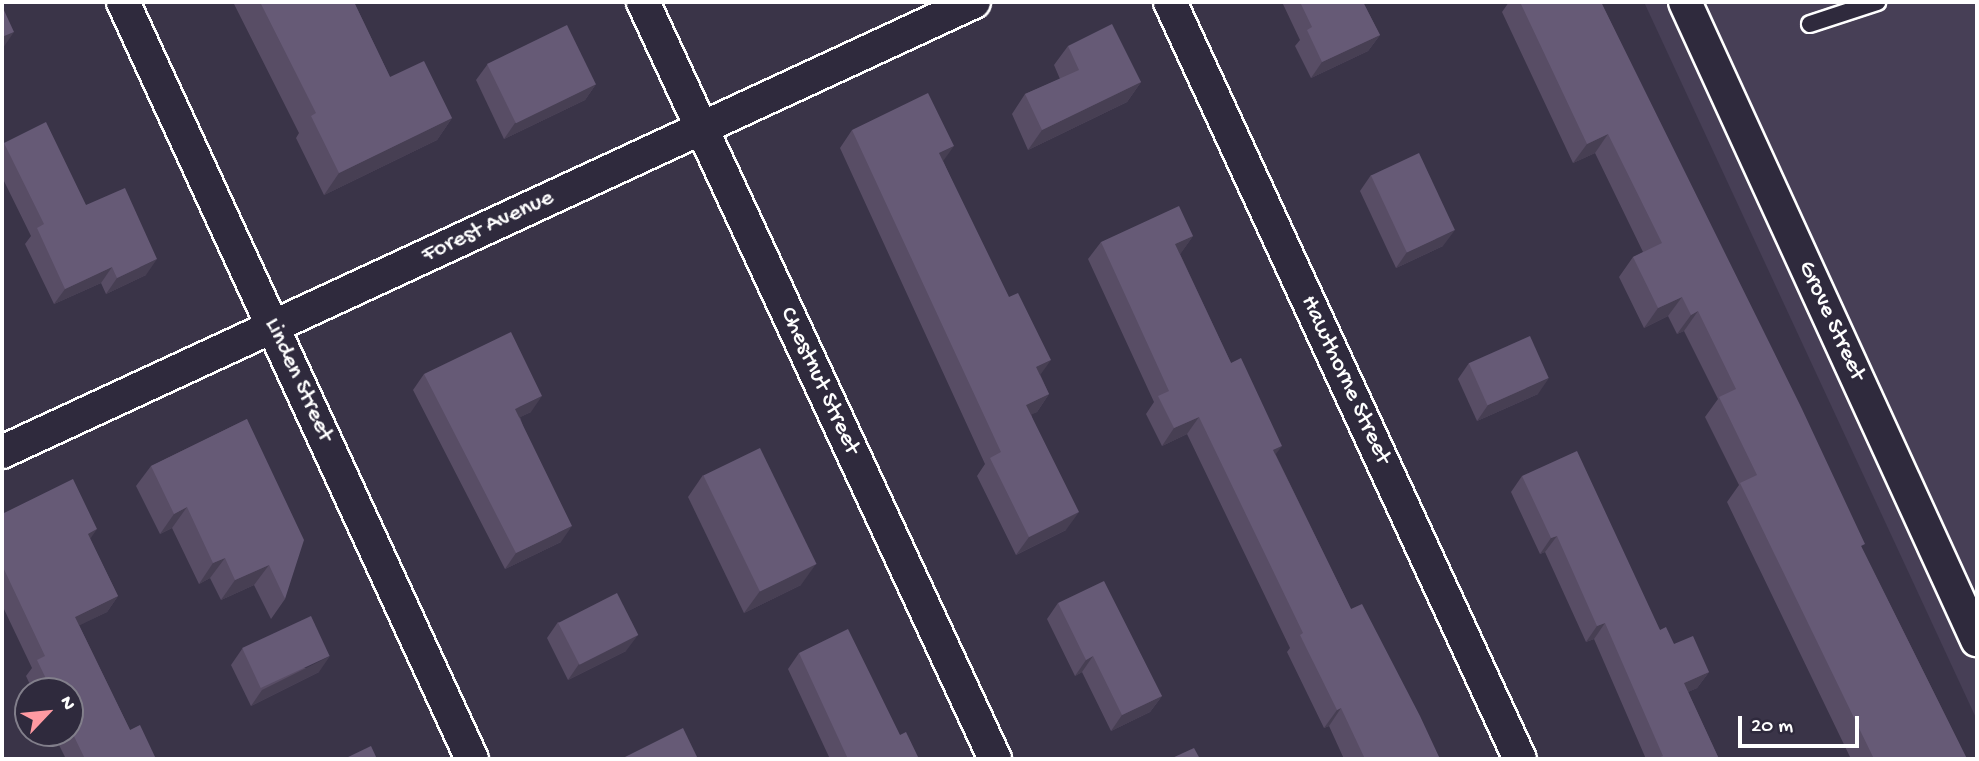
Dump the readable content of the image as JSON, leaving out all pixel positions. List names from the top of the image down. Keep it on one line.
{"streets":{"street":["Forest Avenue","Grove Street","Linden Street","Hawthorne Street","Chestnut Street"]},"crossings":[["Forest Avenue","Linden Street"],["Forest Avenue","Chestnut Street"]],"scale_bar":"20 m","north":"top right"}
